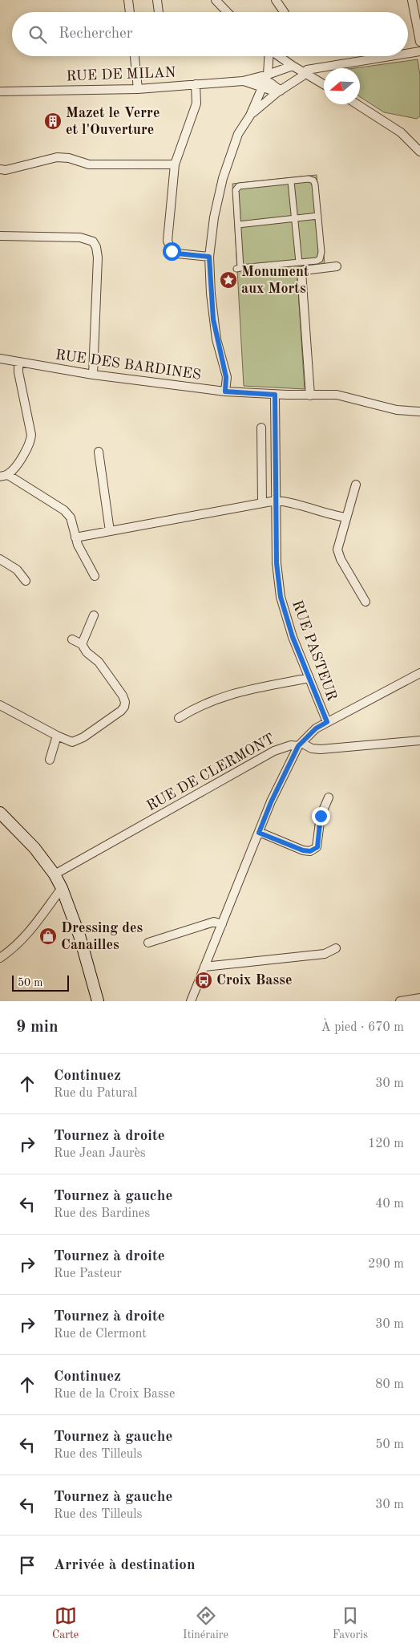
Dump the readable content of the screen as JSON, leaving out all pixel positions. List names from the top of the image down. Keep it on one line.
{"streets":{"street":["RUE DE MILAN","RUE DES BARDINES","RUE PASTEUR","RUE DE CLERMONT"]},"crossings":[["RUE DES BARDINES","RUE PASTEUR"]],"places":{"building":["Mazet le Verre et l'Ouverture"],"place":["Monument aux Morts"],"shop":["Dressing des Canailles"],"bus stop":["Croix Basse"]},"scale_bar":"50 m","north":"left","page":{"search":"Rechercher","scale":"50 m","heading":["9 min","À pied · 670 m"],"list":[["Continuez","Rue du Patural","30 m"],["Tournez à droite","Rue Jean Jaurès","120 m"],["Tournez à gauche","Rue des Bardines","40 m"],["Tournez à droite","Rue Pasteur","290 m"],["Tournez à droite","Rue de Clermont","30 m"],["Continuez","Rue de la Croix Basse","80 m"],["Tournez à gauche","Rue des Tilleuls","50 m"],["Tournez à gauche","Rue des Tilleuls","30 m"],"Arrivée à destination"],"nav":["Carte","Itinéraire","Favoris"]}}
